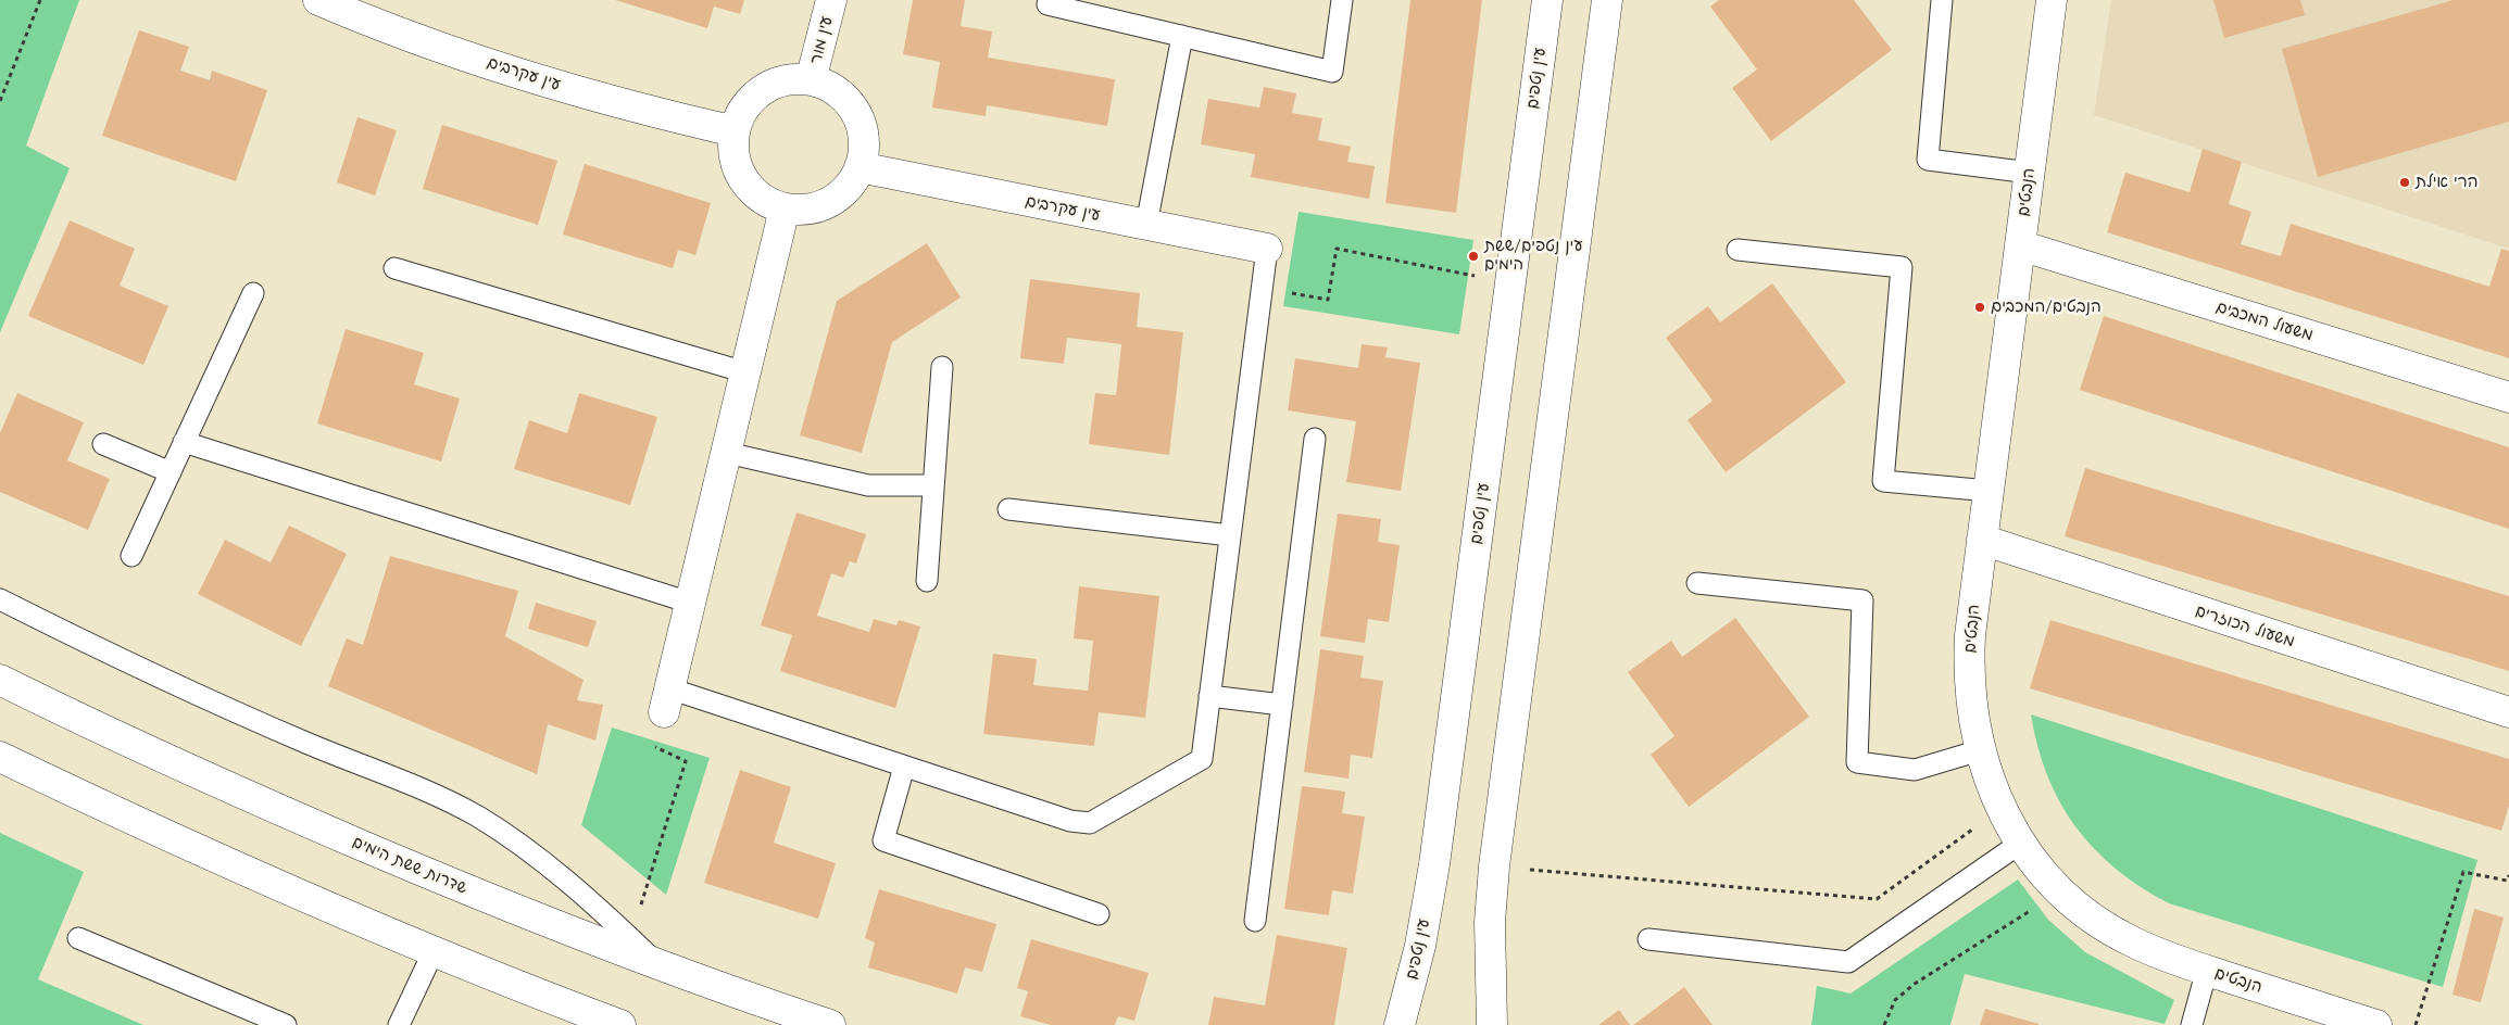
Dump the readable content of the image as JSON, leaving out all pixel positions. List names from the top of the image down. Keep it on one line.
{"streets":{"street":["עין מור","עין עקרבים","עין נטפים","הנבטים","משעול המכבים","משעול הכוזרים","שדרות ששת הימים"]},"crossings":[["עין מור","עין עקרבים"],["הנבטים","משעול המכבים"],["הנבטים","משעול הכוזרים"]],"places":["הרי אילת","עין נטפים/ששת הימים","הנבטים/המכבים"]}
